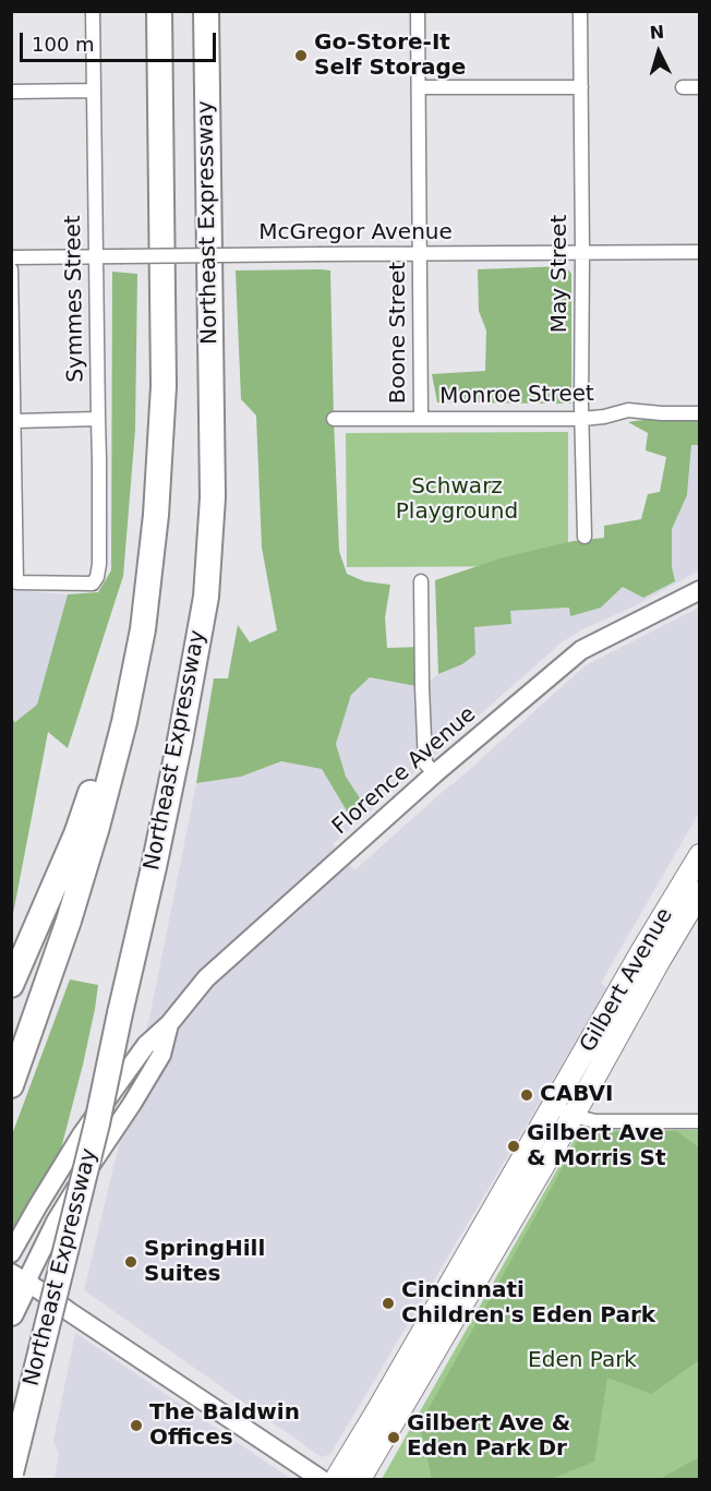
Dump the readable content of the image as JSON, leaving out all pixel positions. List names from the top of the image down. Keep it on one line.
{"streets":{"highway":["Northeast Expressway"],"main road":["Gilbert Avenue"],"street":["McGregor Avenue","May Street","Symmes Street","Boone Street","Monroe Street","Florence Avenue"]},"crossings":[["McGregor Avenue","May Street"],["McGregor Avenue","Symmes Street"],["McGregor Avenue","Boone Street"],["May Street","Monroe Street"],["Boone Street","Monroe Street"]],"parks":["Schwarz Playground","Eden Park"],"places":["Go-Store-It Self Storage","CABVI","Gilbert Ave & Morris St","SpringHill Suites","Cincinnati Children's Eden Park","The Baldwin Offices","Gilbert Ave & Eden Park Dr"],"scale_bar":"100 m","north":"top"}
